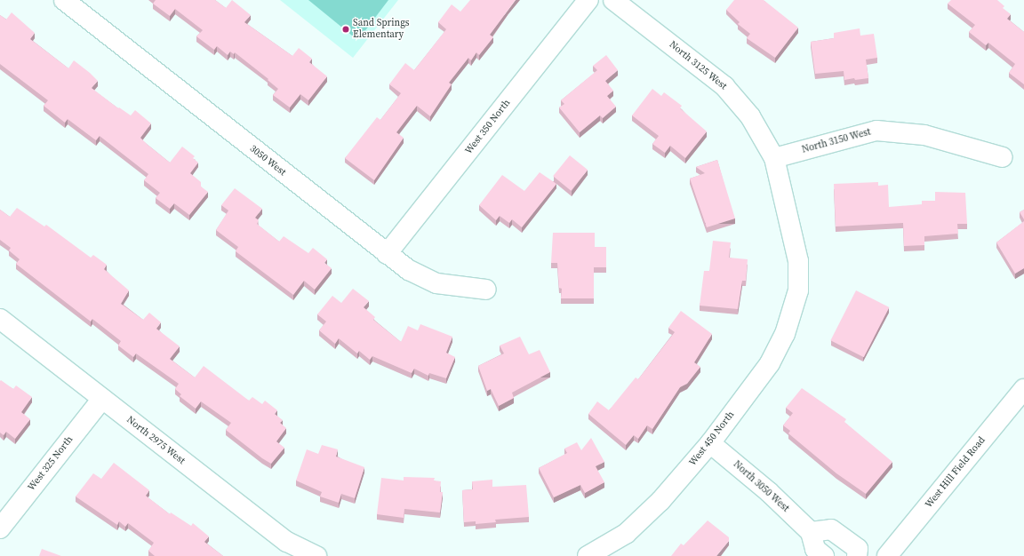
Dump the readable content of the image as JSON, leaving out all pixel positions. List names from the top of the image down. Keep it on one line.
{"streets":{"street":["North 3125 West","West 350 North","North 3150 West","3050 West","West 450 North","North 2975 West","West 325 North","West Hill Field Road","North 3050 West"]},"crossings":[["North 3125 West","North 3150 West"],["North 3125 West","West 450 North"],["West 350 North","3050 West"],["West 450 North","North 3050 West"],["North 2975 West","West 325 North"]],"places":["Sand Springs Elementary"]}
